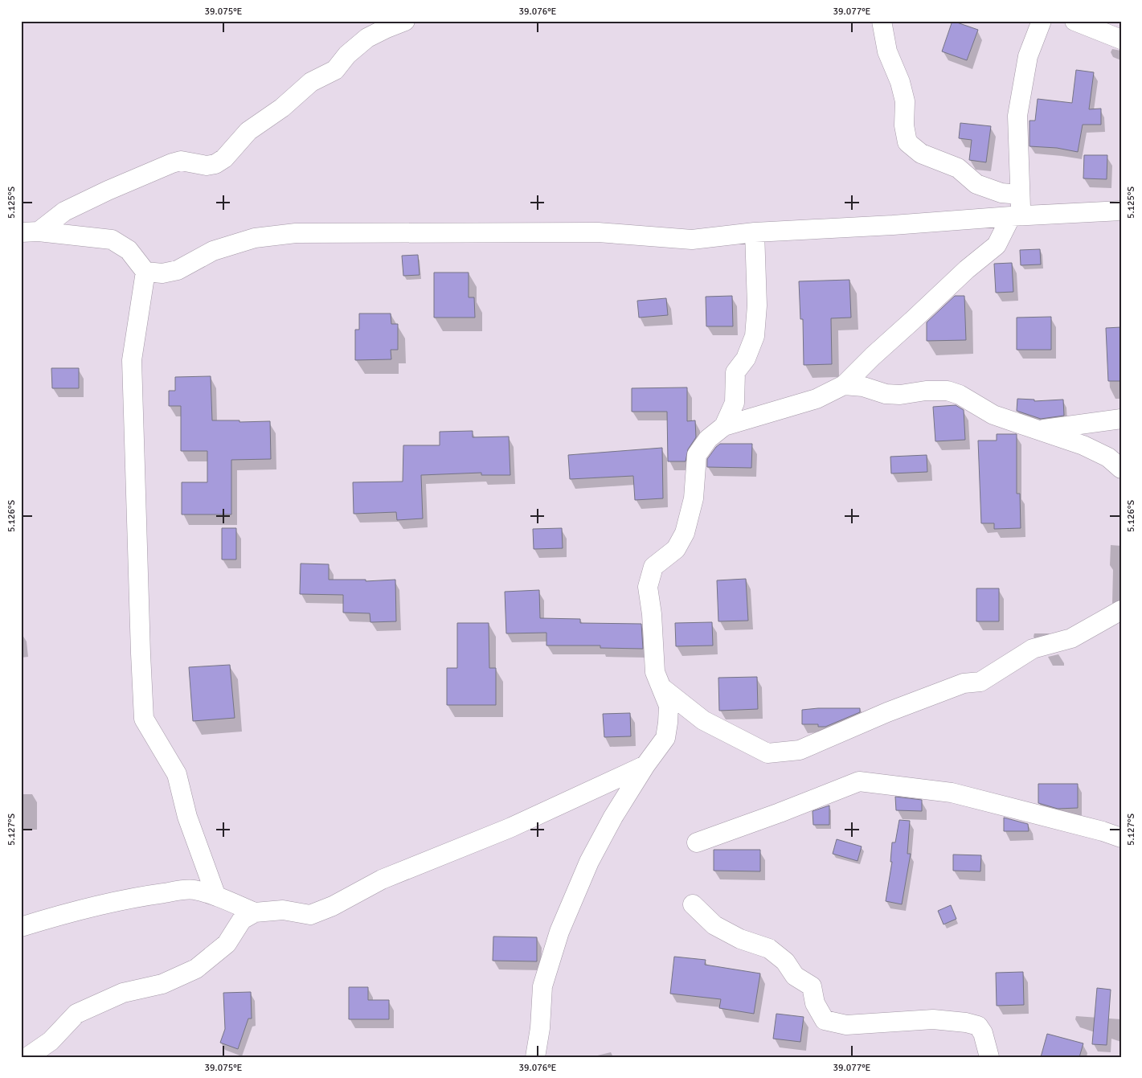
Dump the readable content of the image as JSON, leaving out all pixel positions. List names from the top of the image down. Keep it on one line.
{"coordinates":["39.075°E","39.076°E","39.077°E","5.125°S","5.126°S","5.127°S"]}
